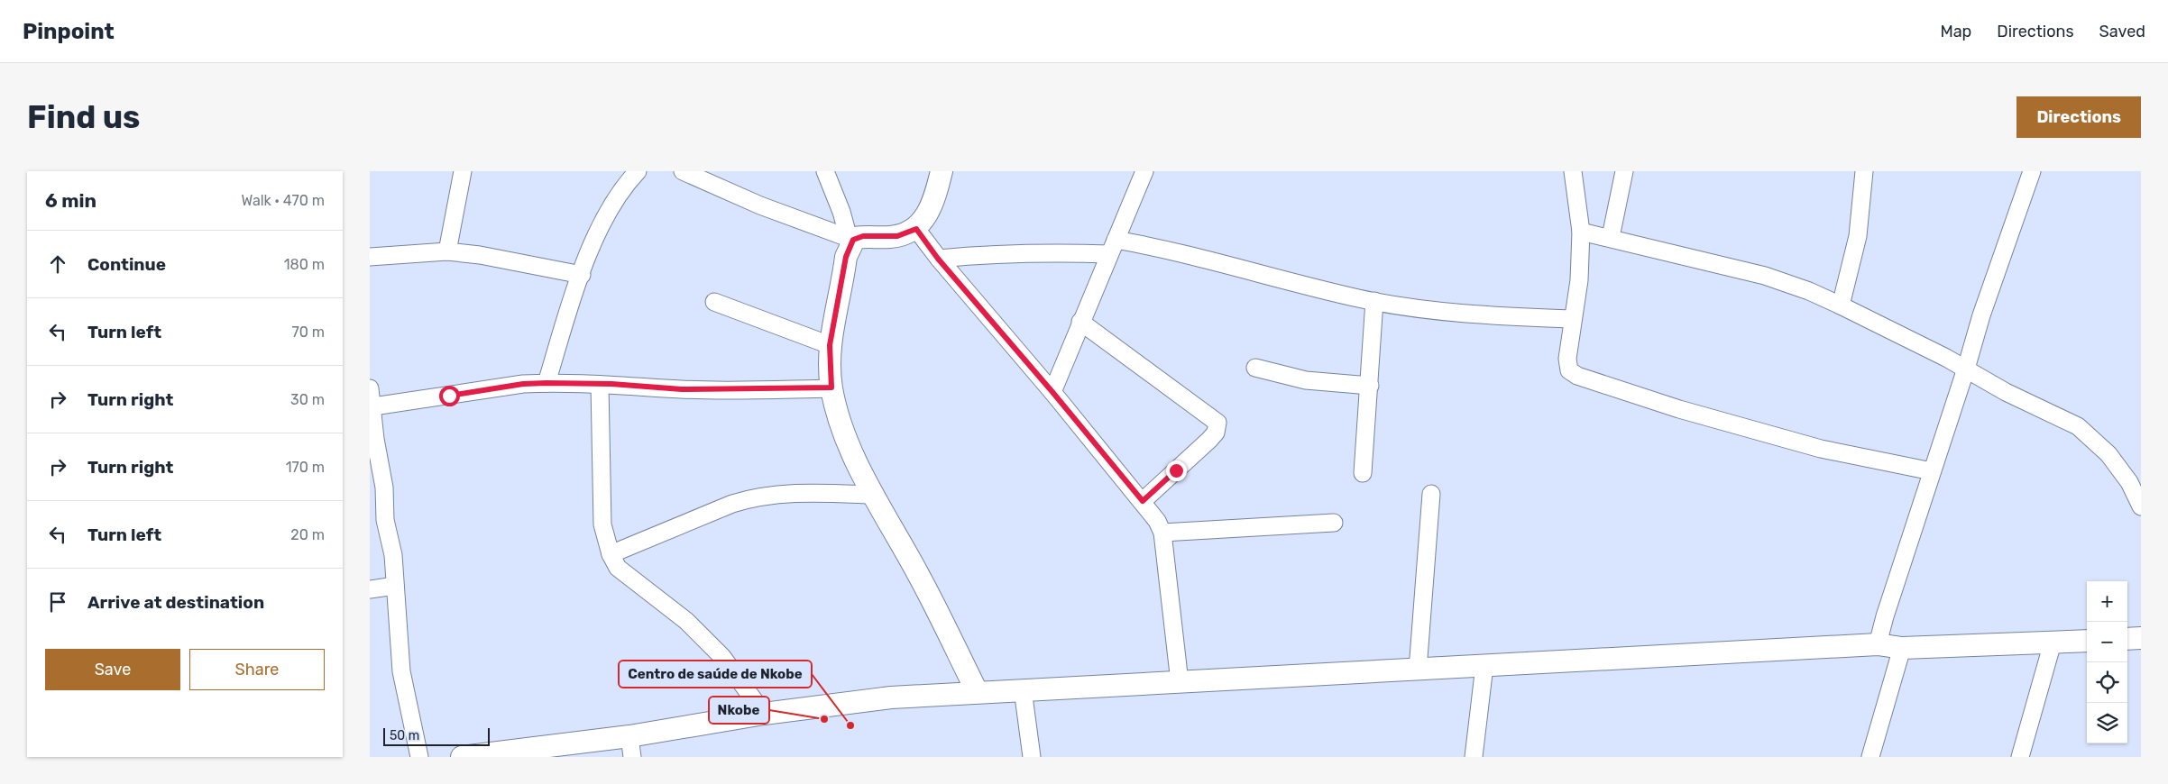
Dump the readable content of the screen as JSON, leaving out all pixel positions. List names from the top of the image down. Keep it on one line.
{"places":["Nkobe","Centro de saúde de Nkobe"],"scale_bar":"50 m","page":{"header":"Pinpoint","nav":["Map","Directions","Saved"],"buttons":["Directions",["Save","Share"]],"title":"Find us","heading":["6 min","Walk · 470 m"],"list":[["Continue","180 m"],["Turn left","70 m"],["Turn right","30 m"],["Turn right","170 m"],["Turn left","20 m"],"Arrive at destination"],"map_buttons":["+","−"],"scale":"50 m"}}
